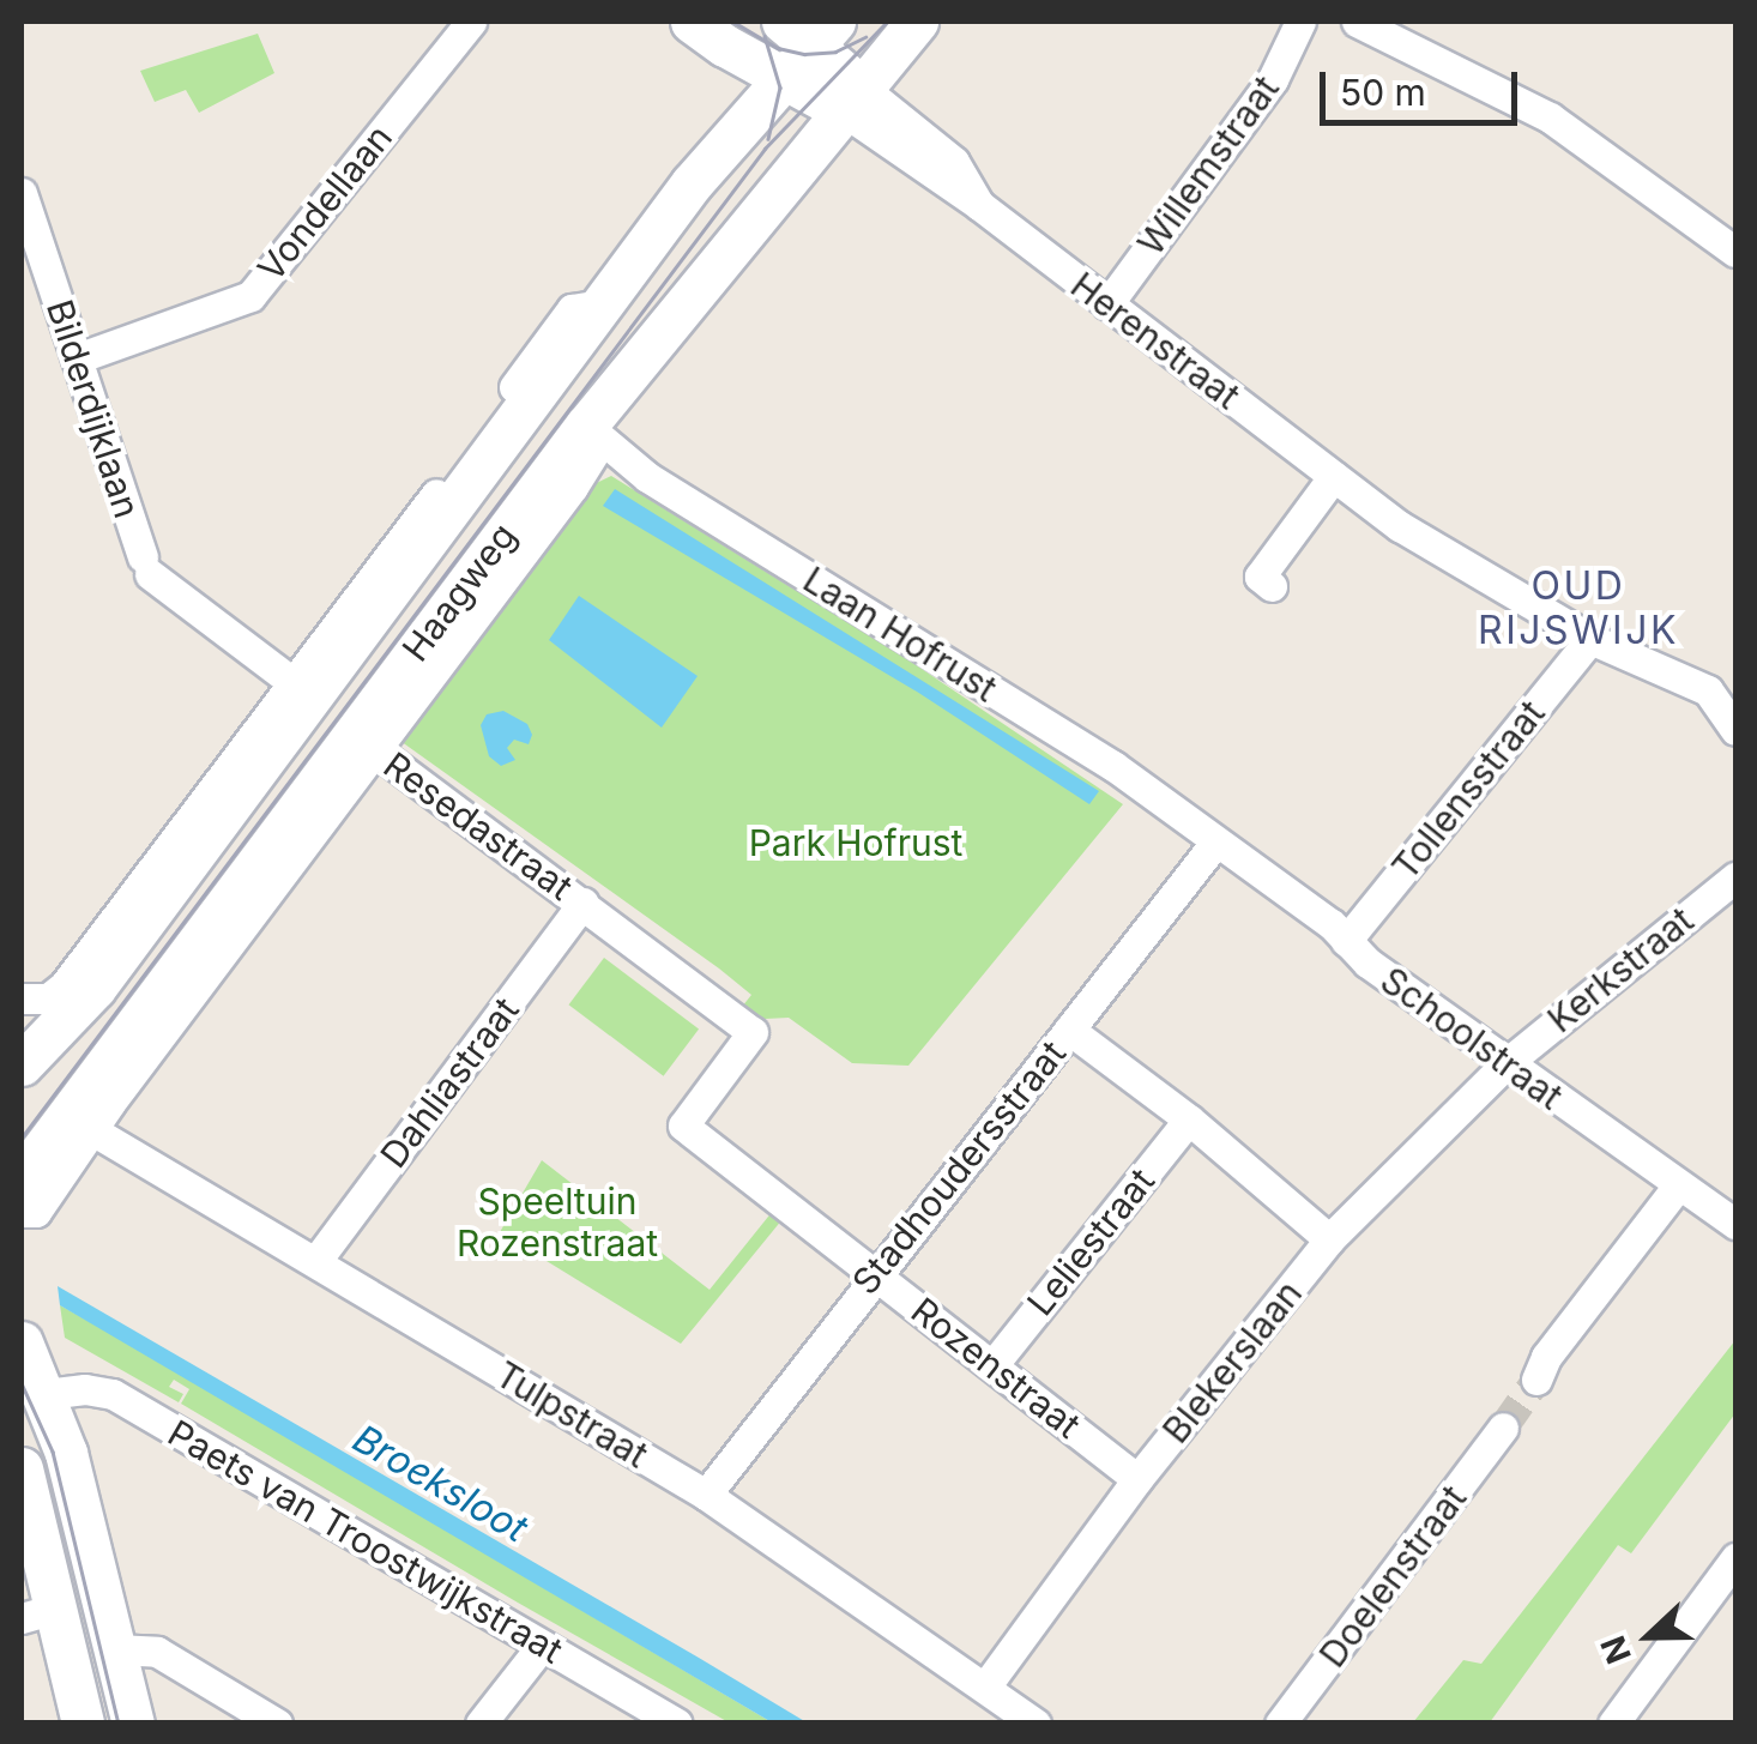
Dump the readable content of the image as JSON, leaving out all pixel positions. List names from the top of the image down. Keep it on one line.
{"streets":{"main road":["Haagweg"],"street":["Willemstraat","Vondellaan","Herenstraat","Bilderdijklaan","Laan Hofrust","Tollensstraat","Resedastraat","Kerkstraat","Schoolstraat","Dahliastraat","Stadhoudersstraat","Leliestraat","Blekerslaan","Rozenstraat","Tulpstraat","Paets van Troostwijkstraat","Doelenstraat"]},"crossings":[["Willemstraat","Herenstraat"],["Vondellaan","Bilderdijklaan"],["Herenstraat","Haagweg"],["Herenstraat","Tollensstraat"],["Bilderdijklaan","Haagweg"],["Haagweg","Laan Hofrust"],["Haagweg","Resedastraat"],["Haagweg","Tulpstraat"],["Laan Hofrust","Schoolstraat"],["Laan Hofrust","Stadhoudersstraat"],["Tollensstraat","Schoolstraat"],["Resedastraat","Dahliastraat"],["Resedastraat","Rozenstraat"],["Kerkstraat","Schoolstraat"],["Kerkstraat","Blekerslaan"],["Schoolstraat","Stadhoudersstraat"],["Schoolstraat","Blekerslaan"],["Dahliastraat","Tulpstraat"],["Stadhoudersstraat","Rozenstraat"],["Stadhoudersstraat","Tulpstraat"],["Leliestraat","Rozenstraat"],["Blekerslaan","Rozenstraat"],["Blekerslaan","Tulpstraat"]],"districts":["OUD RIJSWIJK"],"water":["Broeksloot"],"parks":["Park Hofrust","Speeltuin Rozenstraat"],"scale_bar":"50 m","north":"left"}
